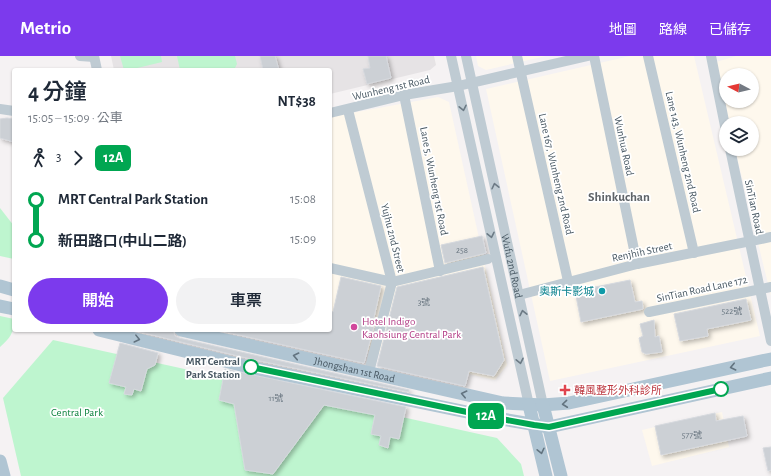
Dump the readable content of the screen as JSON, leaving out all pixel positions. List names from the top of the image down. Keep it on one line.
{"streets":{"main road":["Wufu 2nd Road","Jhongshan 1st Road"],"street":["Wunheng 1st Road","Wunhua Road","Lane 143, Wunheng 2nd Road","Lane 167, Wunheng 2nd Road","Lane 5, Wunheng 1st Road","SinTian Road","Yujhu 2nd Street","Renjhih Street","SinTian Road Lane 172"]},"crossings":[["Wunheng 1st Road","Lane 167, Wunheng 2nd Road"],["Wunheng 1st Road","Lane 5, Wunheng 1st Road"],["Wunheng 1st Road","Yujhu 2nd Street"],["Wunheng 1st Road","Wufu 2nd Road"],["Wunhua Road","Renjhih Street"],["Lane 143, Wunheng 2nd Road","Renjhih Street"],["Lane 167, Wunheng 2nd Road","Renjhih Street"],["SinTian Road","Renjhih Street"],["SinTian Road","SinTian Road Lane 172"],["Yujhu 2nd Street","Jhongshan 1st Road"],["Renjhih Street","Wufu 2nd Road"],["Wufu 2nd Road","Jhongshan 1st Road"]],"districts":["Shinkuchan"],"parks":["Central Park"],"places":{"other":["奧斯卡影城","Hotel Indigo Kaohsiung Central Park","MRT Central Park Station"],"health":["韓風整形外科診所"]},"lines":["bus line 12A"],"house_numbers":["258","3號","522號","11號","577號"],"north":"left","page":{"header":"Metrio","nav":["地圖","路線","已儲存"],"on_map":"12A","heading":["4 分鐘","15:05 – 15:09 · 公車","NT$38"],"legs":["3","12A"],"list":[{"name":"MRT Central Park Station","value":"15:08"},{"name":"新田路口(中山二路)","value":"15:09"}],"buttons":["開始","車票"]}}
